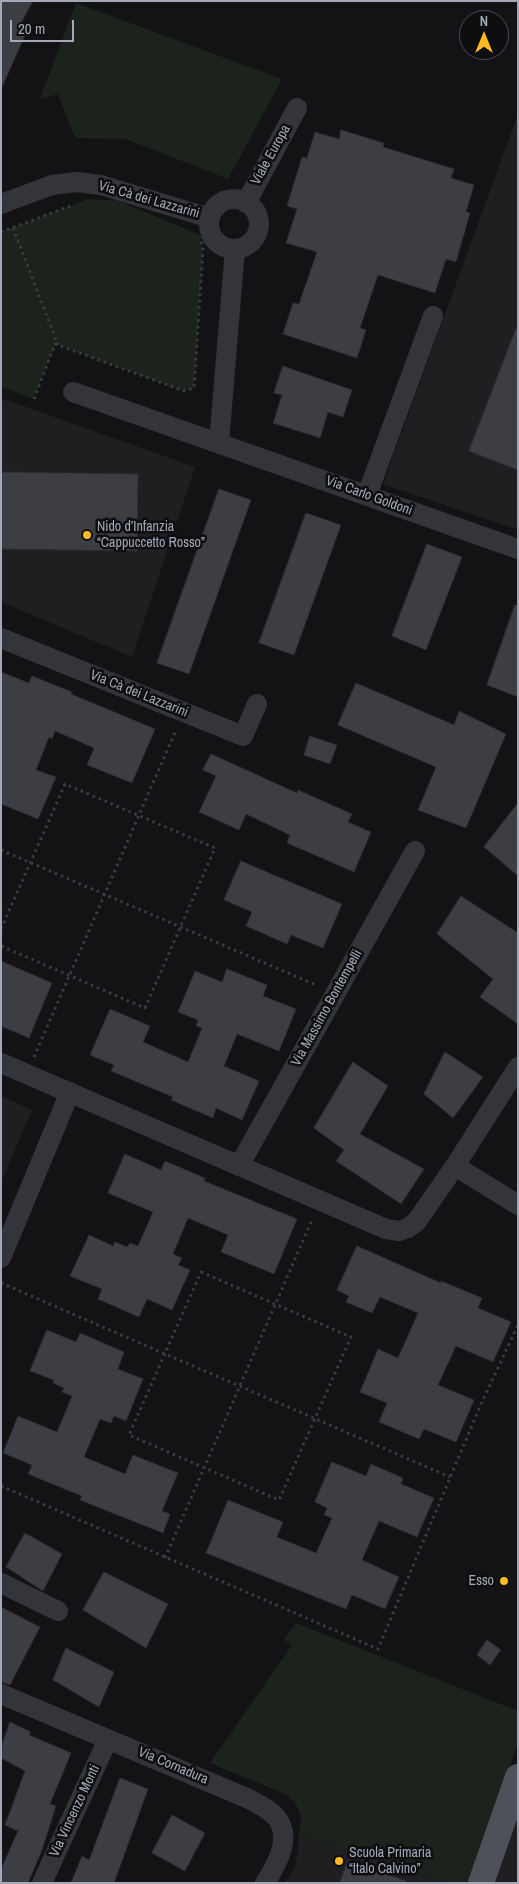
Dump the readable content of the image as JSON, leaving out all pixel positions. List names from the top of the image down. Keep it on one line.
{"streets":{"street":["Viale Europa","Via Cà dei Lazzarini","Via Carlo Goldoni","Via Massimo Bontempelli","Via Cornadura","Via Vincenzo Monti"]},"crossings":[["Viale Europa","Via Cà dei Lazzarini"],["Via Cornadura","Via Vincenzo Monti"]],"places":["Nido d’Infanzia “Cappuccetto Rosso”","Esso","Scuola Primaria “Italo Calvino”"],"scale_bar":"20 m","north":"top"}
